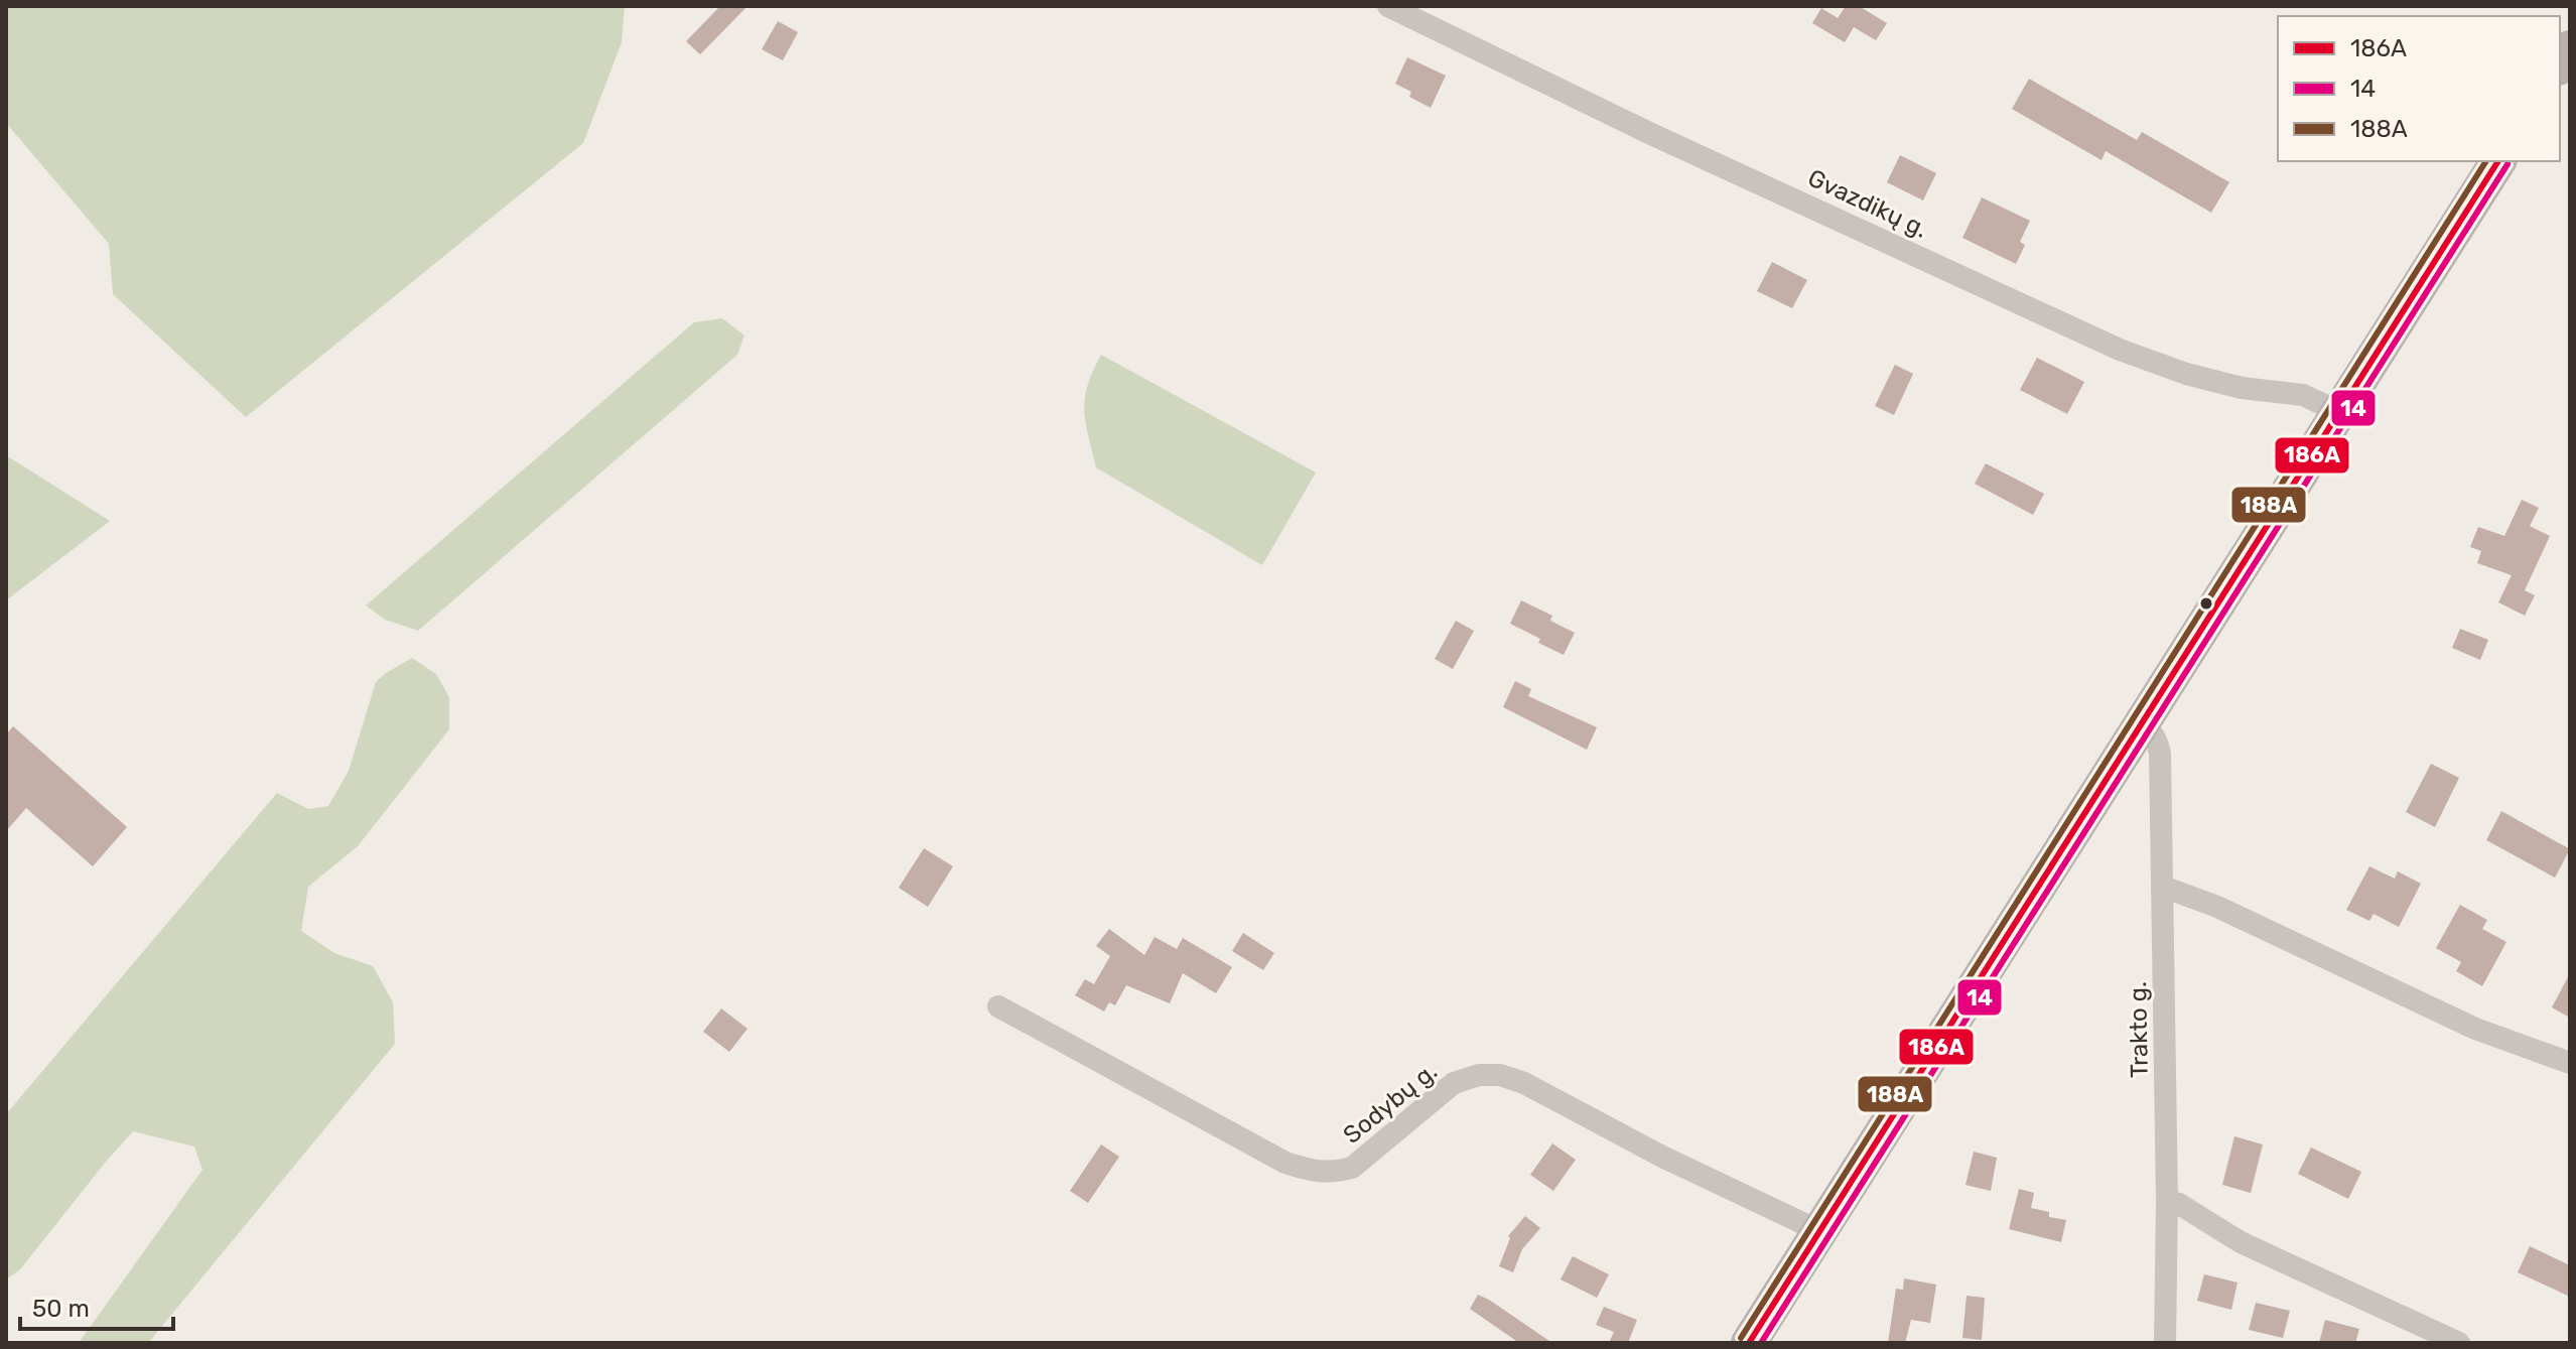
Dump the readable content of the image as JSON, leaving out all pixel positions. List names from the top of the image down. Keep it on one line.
{"streets":{"street":["Gvazdikų g.","Trakto g.","Sodybų g."]},"lines":["transit line 186A","transit line 188A","transit line 14"],"legend":["186A","14","188A"],"scale_bar":"50 m"}
